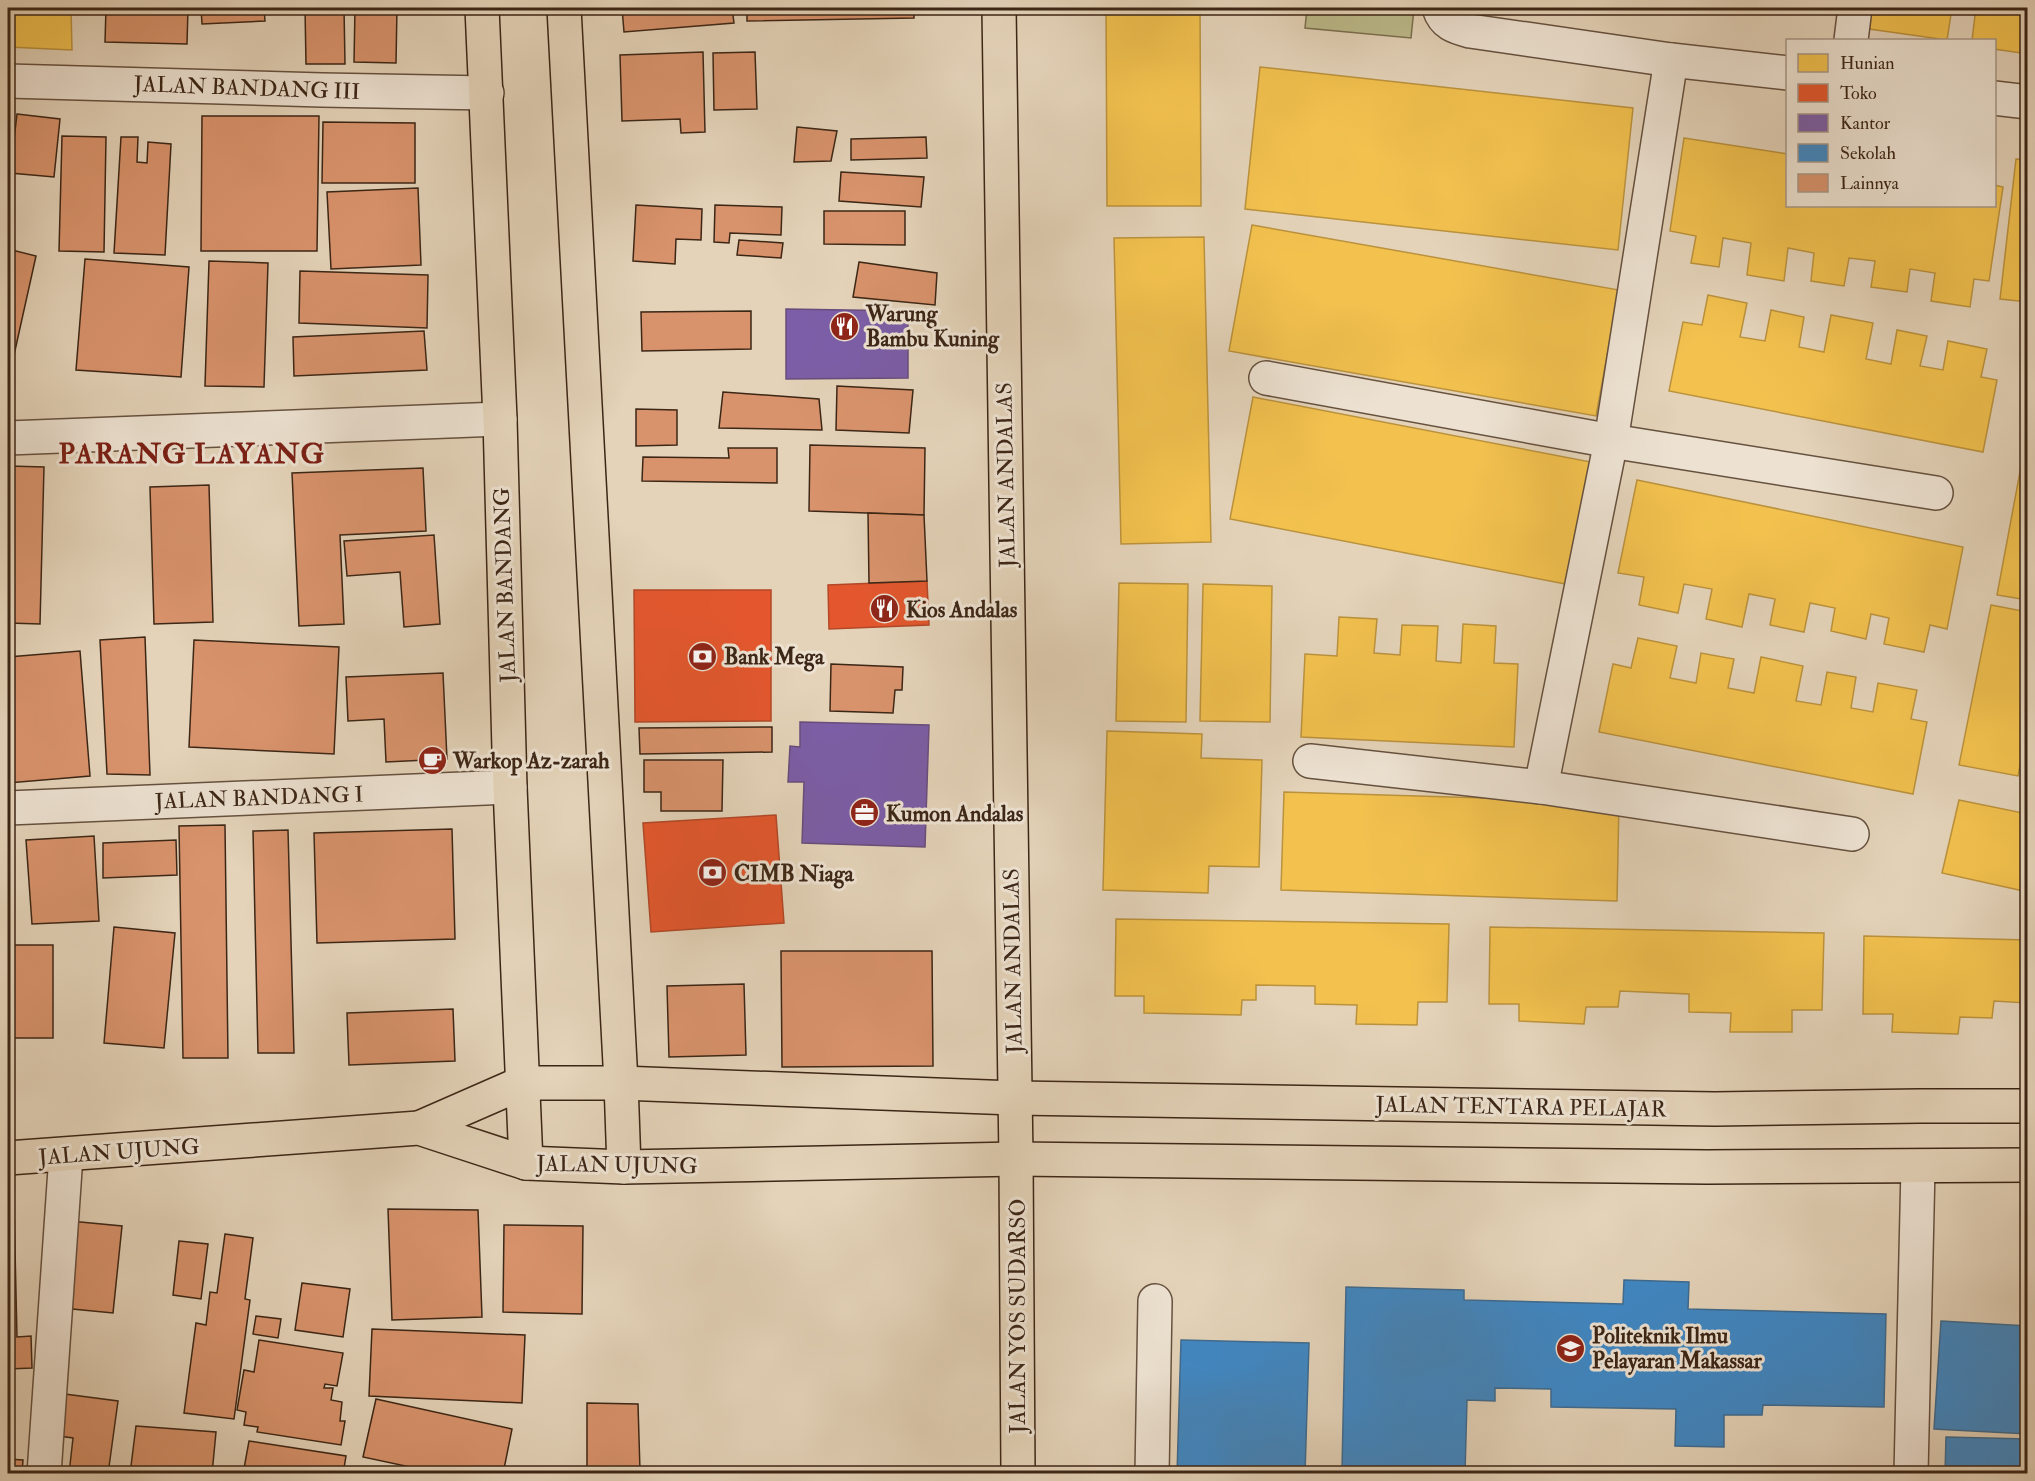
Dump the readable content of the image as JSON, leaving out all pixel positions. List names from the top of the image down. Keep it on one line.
{"streets":{"main road":["JALAN ANDALAS","JALAN BANDANG","JALAN TENTARA PELAJAR","JALAN UJUNG","JALAN YOS SUDARSO"],"street":["JALAN BANDANG III","JALAN BANDANG I"]},"crossings":[["JALAN BANDANG III","JALAN BANDANG"],["JALAN ANDALAS","JALAN TENTARA PELAJAR"],["JALAN ANDALAS","JALAN UJUNG"],["JALAN ANDALAS","JALAN YOS SUDARSO"],["JALAN BANDANG","JALAN BANDANG I"],["JALAN BANDANG","JALAN TENTARA PELAJAR"],["JALAN BANDANG","JALAN UJUNG"],["JALAN UJUNG","JALAN YOS SUDARSO"]],"districts":["PARANG LAYANG"],"places":{"restaurant":["Warung Bambu Kuning","Kios Andalas"],"bank":["Bank Mega","CIMB Niaga"],"cafe":["Warkop Az-zarah"],"office":["Kumon Andalas"],"school or university":["Politeknik Ilmu Pelayaran Makassar"]},"legend":["Hunian","Toko","Kantor","Sekolah","Lainnya"]}
